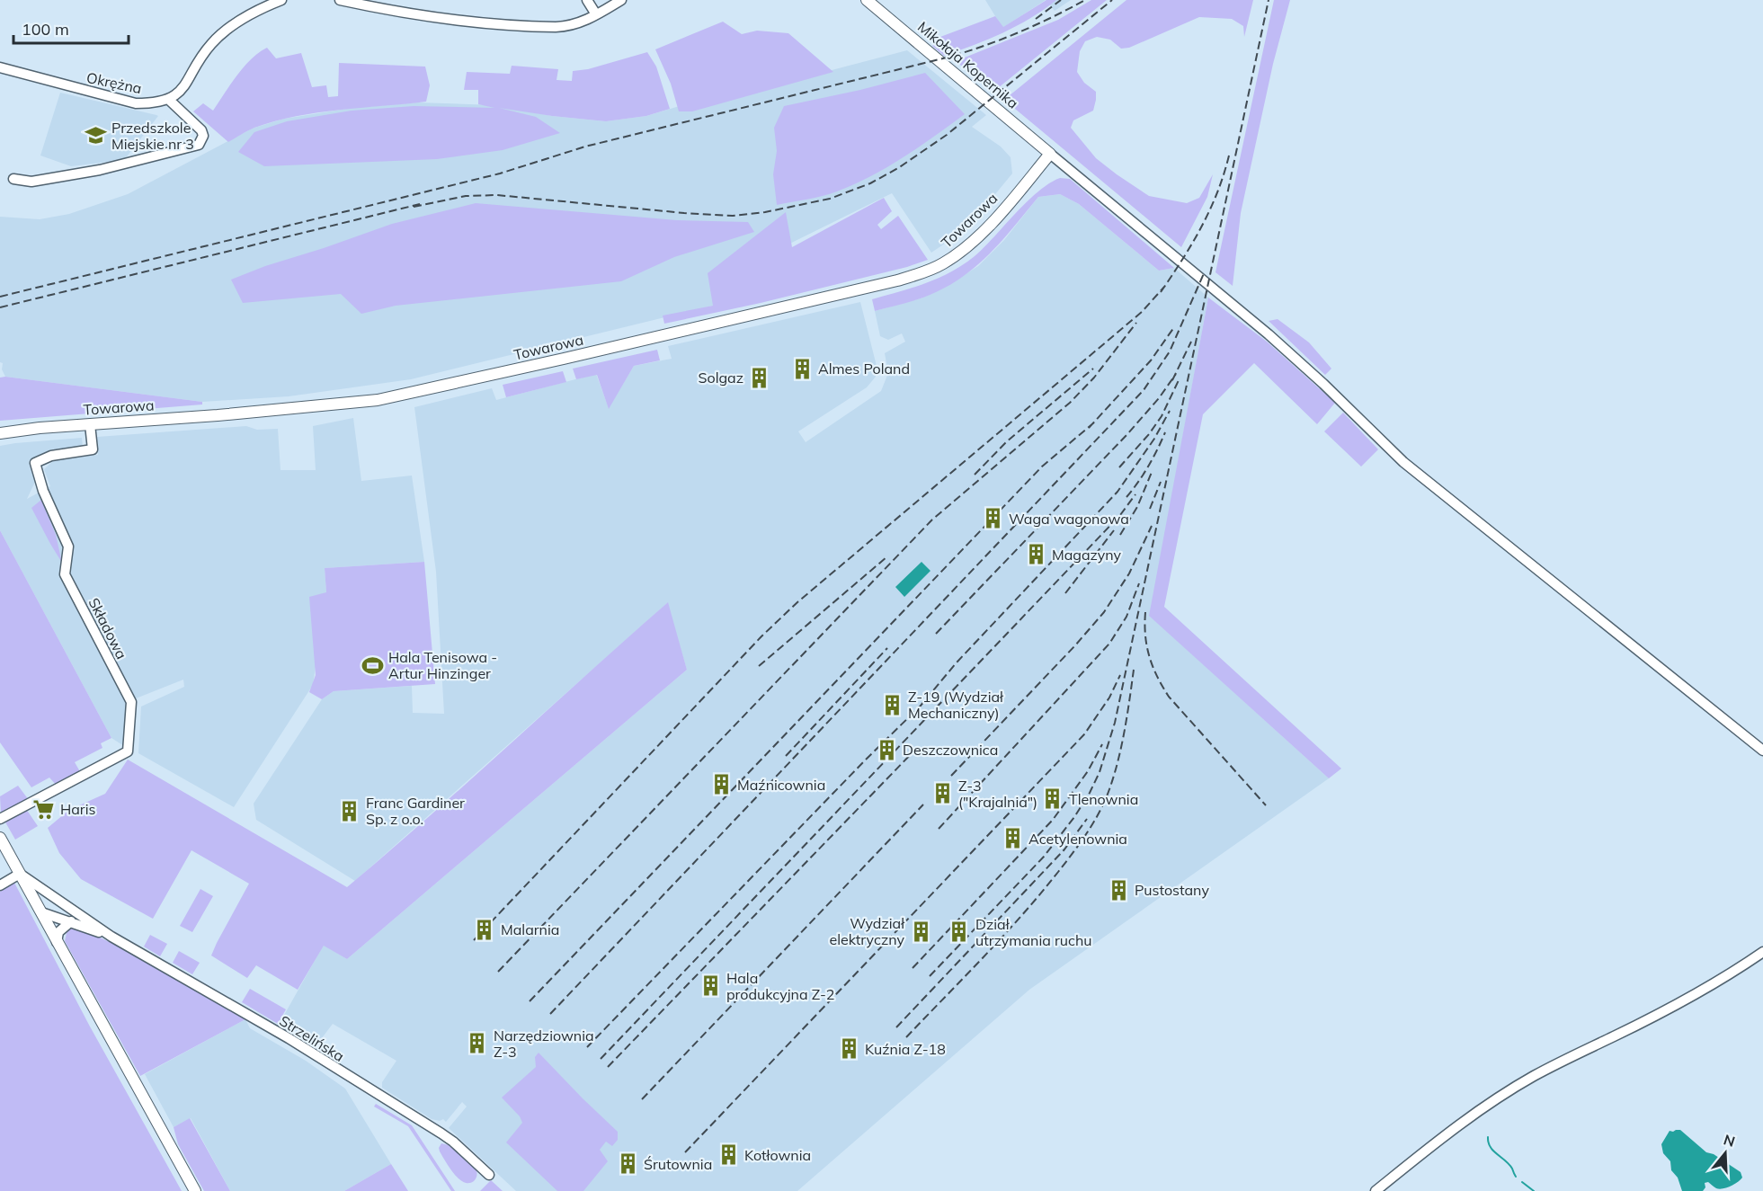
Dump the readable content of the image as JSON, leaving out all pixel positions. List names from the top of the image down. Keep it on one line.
{"streets":{"main road":["Mikołaja Kopernika","Towarowa"],"street":["Okrężna","Składowa","Strzelińska"]},"crossings":[["Mikołaja Kopernika","Towarowa"],["Towarowa","Składowa"]],"places":{"school or university":["Przedszkole Miejskie nr 3"],"building":["Almes Poland","Solgaz","Waga wagonowa","Magazyny","Z-19 (Wydział Mechaniczny)","Deszczownica","Maźnicownia","Z-3 (\"Krajalnia\")","Tlenownia","Franc Gardiner Sp. z o.o.","Acetylenownia","Pustostany","Malarnia","Wydział elektryczny","Dział utrzymania ruchu","Hala produkcyjna Z-2","Narzędziownia Z-3","Kuźnia Z-18","Kotłownia","Śrutownia"],"sports":["Hala Tenisowa - Artur Hinzinger"],"supermarket":["Haris"]},"scale_bar":"100 m","north":"top"}
